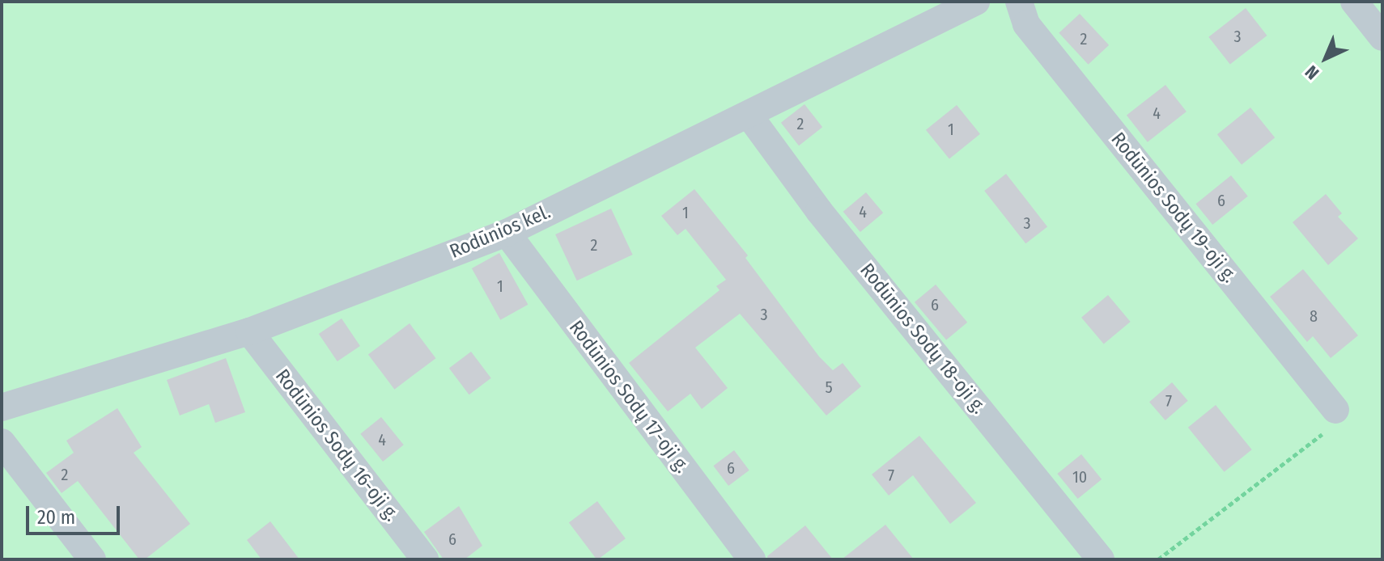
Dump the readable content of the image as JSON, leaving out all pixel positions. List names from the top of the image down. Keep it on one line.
{"streets":{"street":["Rodūnios Sodų 19-oji g.","Rodūnios kel.","Rodūnios Sodų 18-oji g.","Rodūnios Sodų 17-oji g.","Rodūnios Sodų 16-oji g."]},"crossings":[["Rodūnios kel.","Rodūnios Sodų 18-oji g."],["Rodūnios kel.","Rodūnios Sodų 17-oji g."],["Rodūnios kel.","Rodūnios Sodų 16-oji g."]],"house_numbers":["3","2","4","2","1","6","4","1","3","2","1","6","3","8","5","7","4","6","2","7","10","6"],"scale_bar":"20 m","north":"bottom left"}
